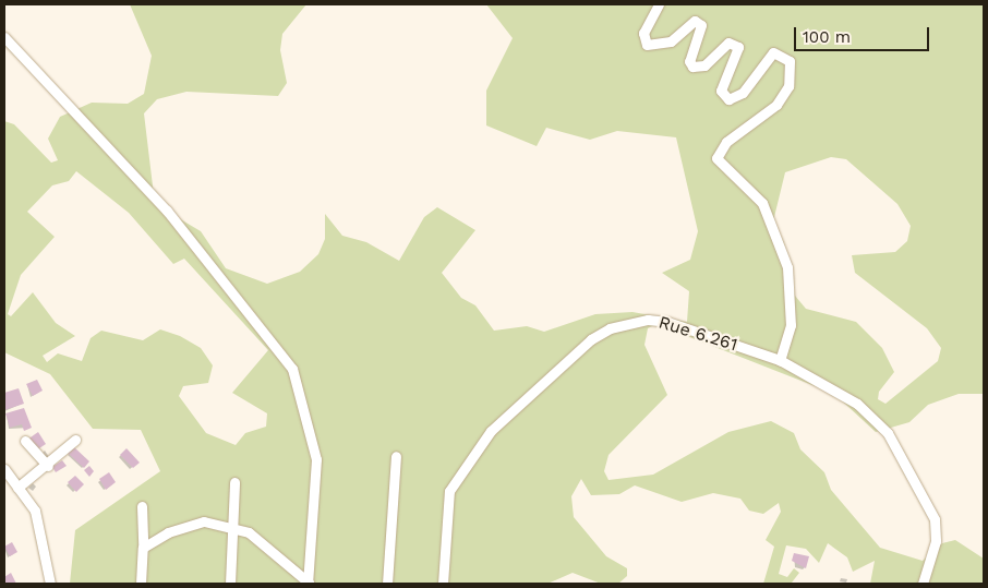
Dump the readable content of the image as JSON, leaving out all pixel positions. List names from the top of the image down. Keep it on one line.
{"streets":{"street":["Rue 6.261"]},"scale_bar":"100 m"}
